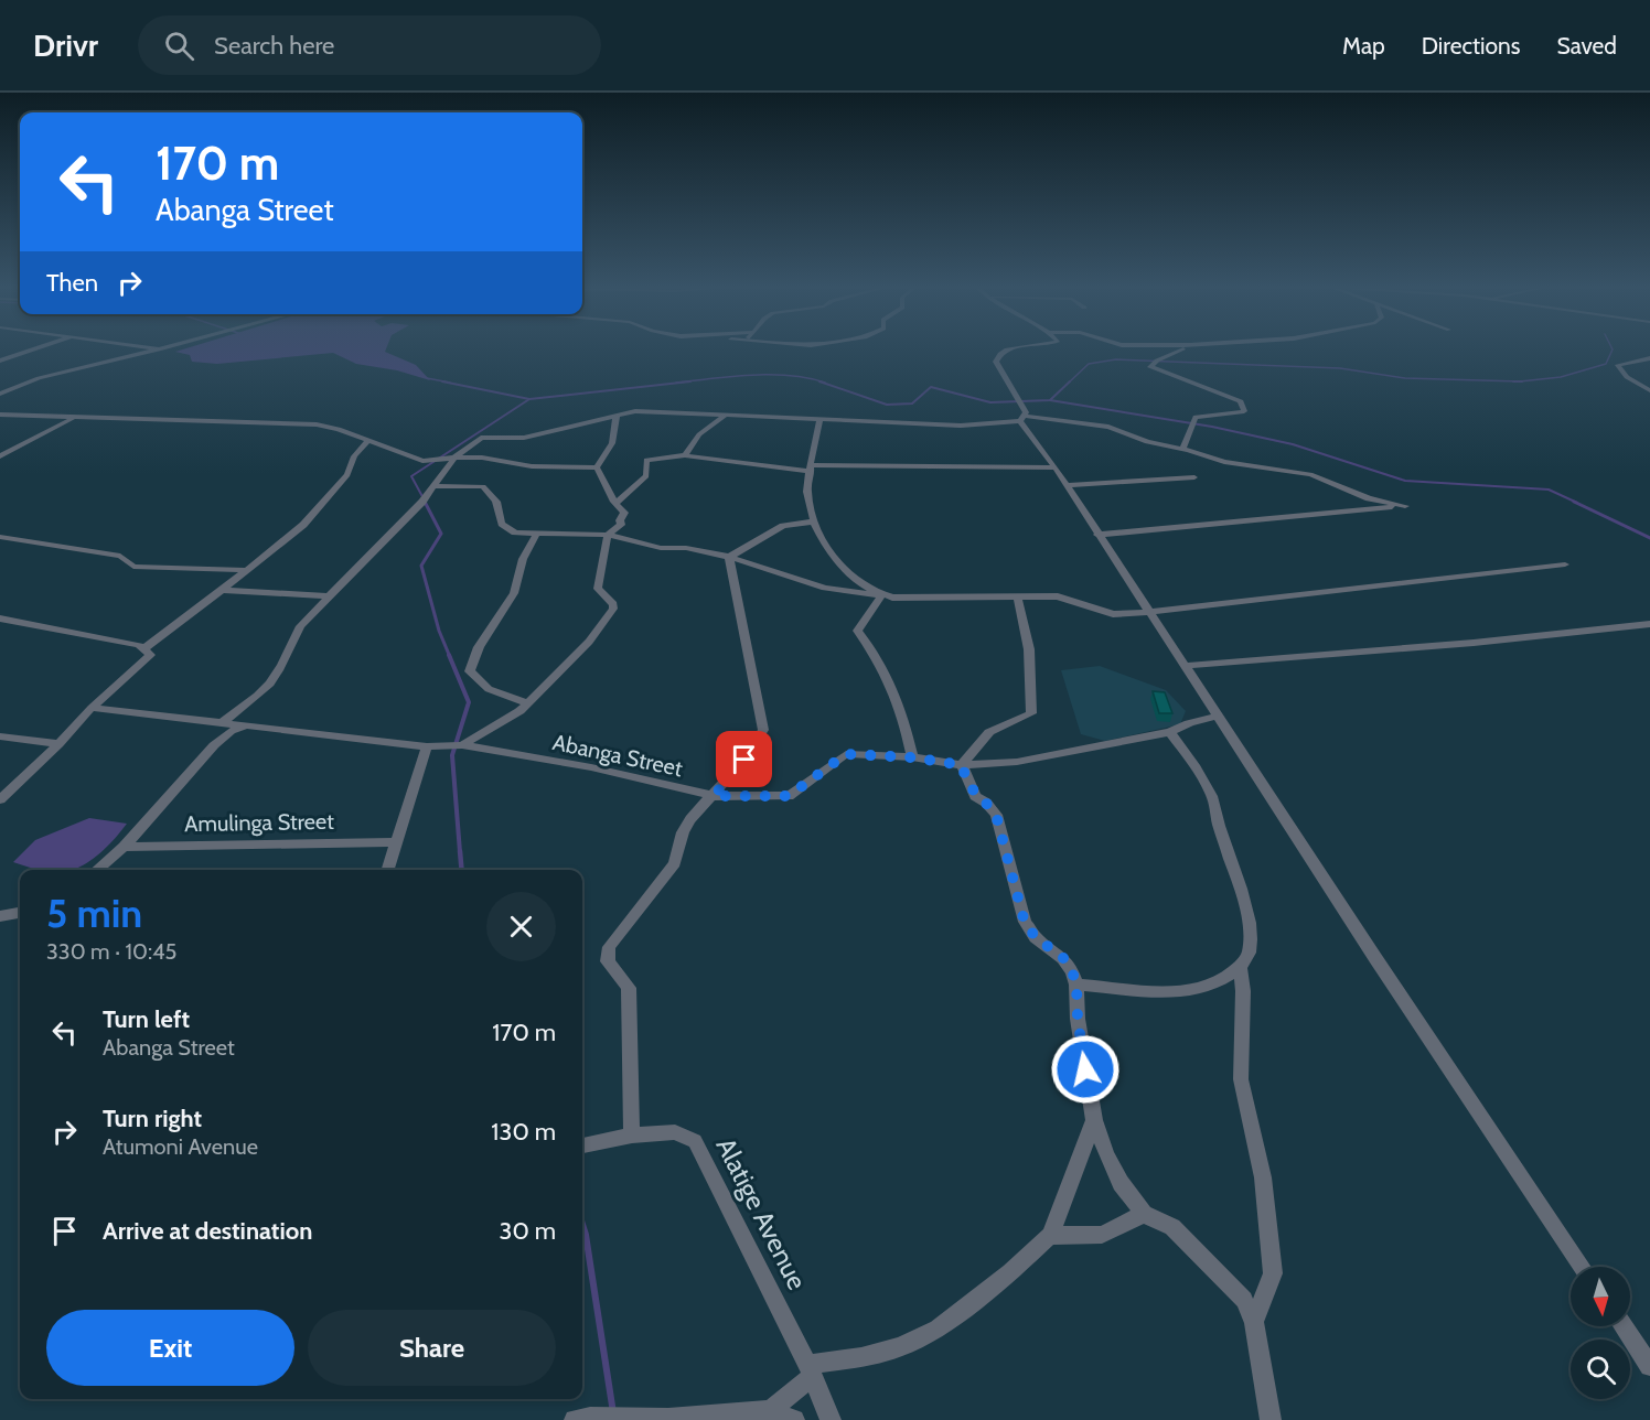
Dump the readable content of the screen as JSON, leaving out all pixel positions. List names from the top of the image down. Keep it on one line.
{"streets":{"street":["Abanga Street","Amulinga Street","Alatige Avenue"]},"north":"bottom","page":{"header":"Drivr","search":"Search here","nav":["Map","Directions","Saved"],"turn":["170 m","Abanga Street"],"then":"Then","heading":["5 min","330 m · 10:45"],"list":[{"name":"Turn left","note":"Abanga Street","value":"170 m"},{"name":"Turn right","note":"Atumoni Avenue","value":"130 m"},{"name":"Arrive at destination","value":"30 m"}],"buttons":["Exit","Share"]}}
